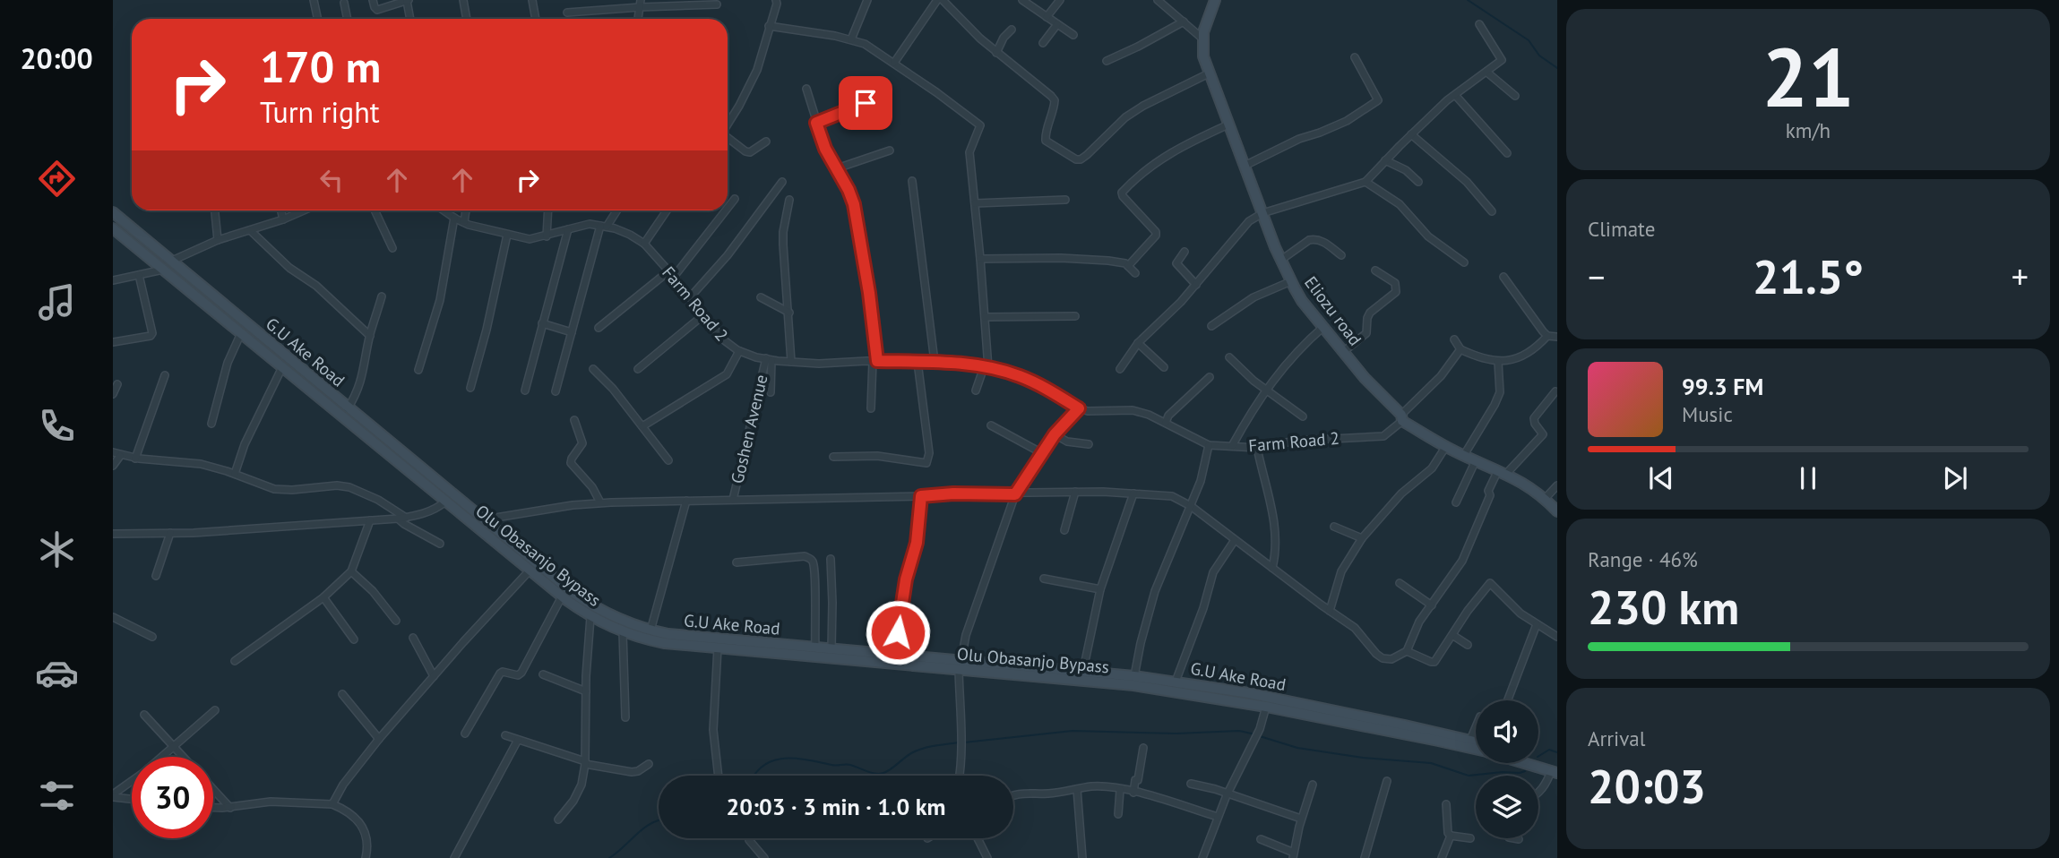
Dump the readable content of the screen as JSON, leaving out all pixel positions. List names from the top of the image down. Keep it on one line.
{"streets":{"main road":["Eliozu road","G.U Ake Road","Olu Obasanjo Bypass"],"street":["Farm Road 2","Goshen Avenue"]},"crossings":[["Farm Road 2","Eliozu road"],["Farm Road 2","Goshen Avenue"],["G.U Ake Road","Olu Obasanjo Bypass"]],"page":{"tabs":"20:00","tile":[["21","km/h"],"Climate",["Range · 46%","230 km"],["Arrival","20:03"]],"turn":["170 m","Turn right"],"heat":["−","21.5°","+"],"song":["99.3 FM","Music"],"limit":"30","trip":"20:03 · 3 min · 1.0 km"}}
